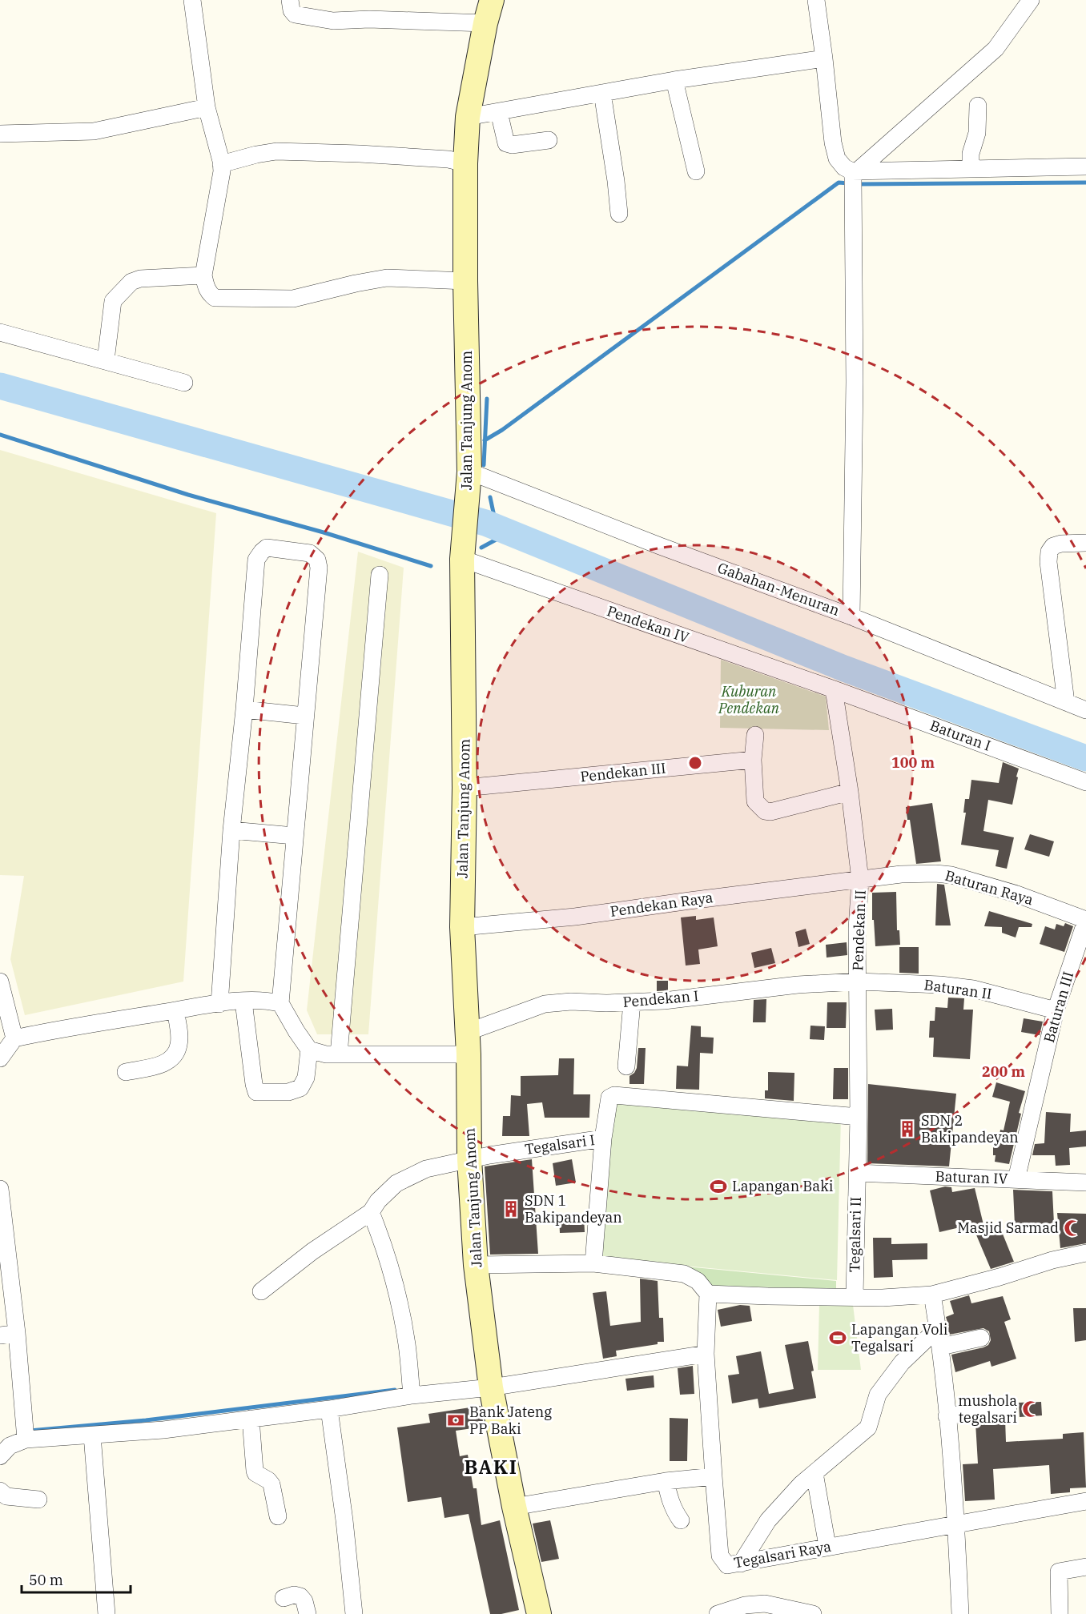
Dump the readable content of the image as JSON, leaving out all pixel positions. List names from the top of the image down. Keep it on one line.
{"streets":{"main road":["Jalan Tanjung Anom"],"street":["Gabahan-Menuran","Pendekan IV","Baturan I","Pendekan III","Baturan Raya","Pendekan Raya","Pendekan II","Baturan II","Pendekan I","Baturan III","Tegalsari I","Baturan IV","Tegalsari II","Tegalsari Raya"]},"crossings":[["Jalan Tanjung Anom","Gabahan-Menuran"],["Jalan Tanjung Anom","Pendekan IV"],["Jalan Tanjung Anom","Pendekan III"],["Jalan Tanjung Anom","Pendekan Raya"],["Jalan Tanjung Anom","Pendekan I"],["Jalan Tanjung Anom","Tegalsari I"],["Pendekan IV","Baturan I"],["Pendekan IV","Pendekan II"],["Baturan I","Pendekan II"],["Baturan Raya","Pendekan Raya"],["Baturan Raya","Pendekan II"],["Baturan Raya","Baturan III"],["Pendekan Raya","Pendekan II"],["Pendekan II","Baturan II"],["Pendekan II","Pendekan I"],["Pendekan II","Baturan IV"],["Pendekan II","Tegalsari II"],["Baturan II","Pendekan I"],["Baturan II","Baturan III"],["Baturan III","Baturan IV"],["Baturan IV","Tegalsari II"]],"districts":["BAKI"],"parks":["Kuburan Pendekan"],"places":{"building":["SDN 2 Bakipandeyan","SDN 1 Bakipandeyan"],"sports":["Lapangan Baki","Lapangan Voli Tegalsari"],"mosque":["Masjid Sarmad","mushola tegalsari"],"bank":["Bank Jateng PP Baki"]},"scale_bar":"50 m","rings":["100 m","200 m"]}
